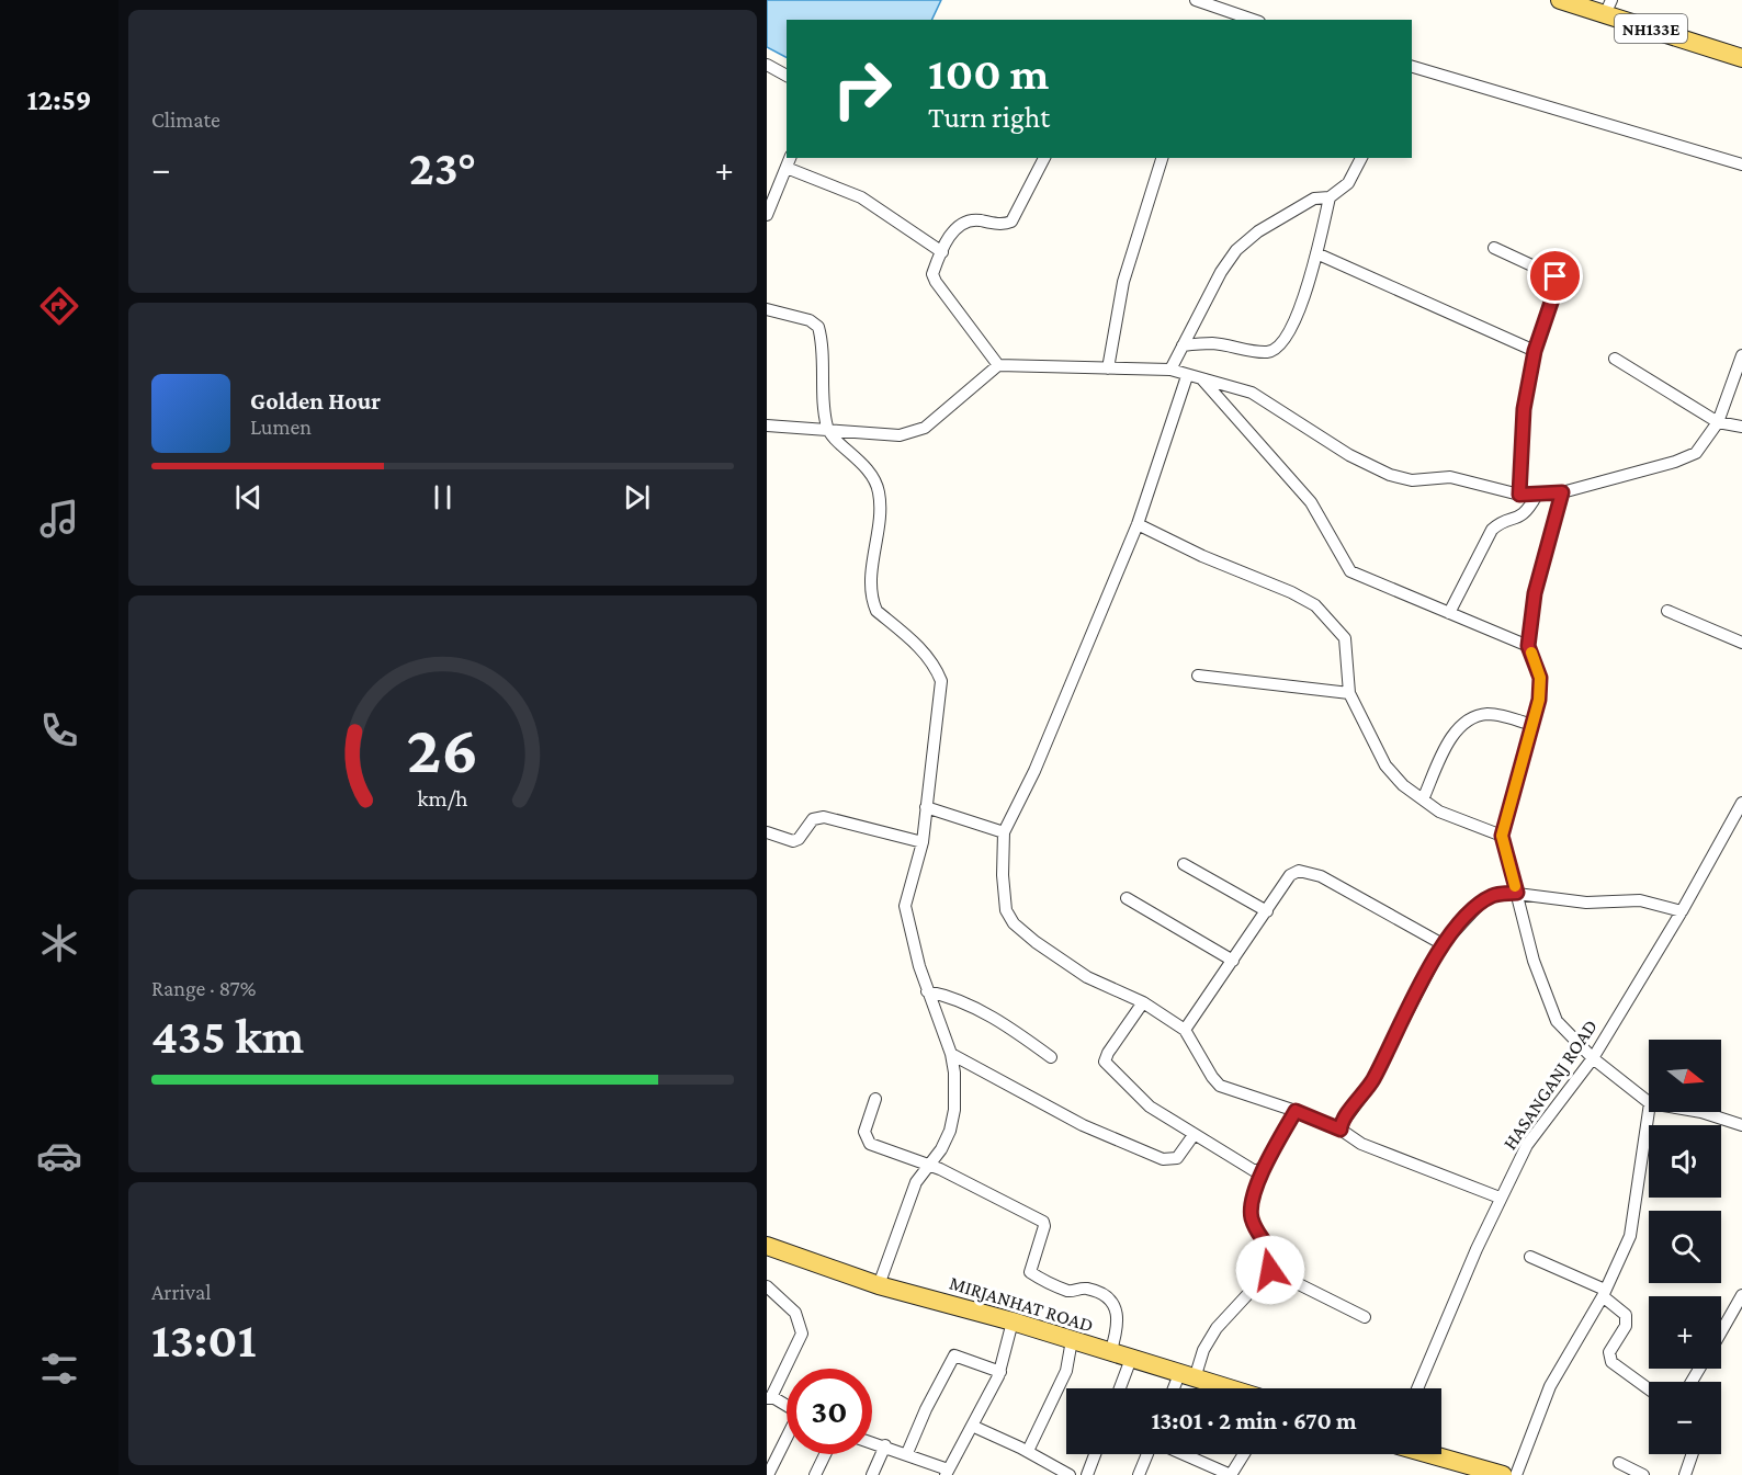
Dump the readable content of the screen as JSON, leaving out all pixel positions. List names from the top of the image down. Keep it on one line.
{"streets":{"main road":["NH133E","MIRJANHAT ROAD"],"street":["HASANGANJ ROAD"]},"north":"right","page":{"tabs":"12:59","tile":["Climate",["Range · 87%","435 km"],["Arrival","13:01"]],"turn":["100 m","Turn right"],"heat":["−","23°","+"],"song":["Golden Hour","Lumen"],"map_buttons":["+","−"],"limit":"30","trip":"13:01 · 2 min · 670 m","gauge":["26","km/h"]}}
